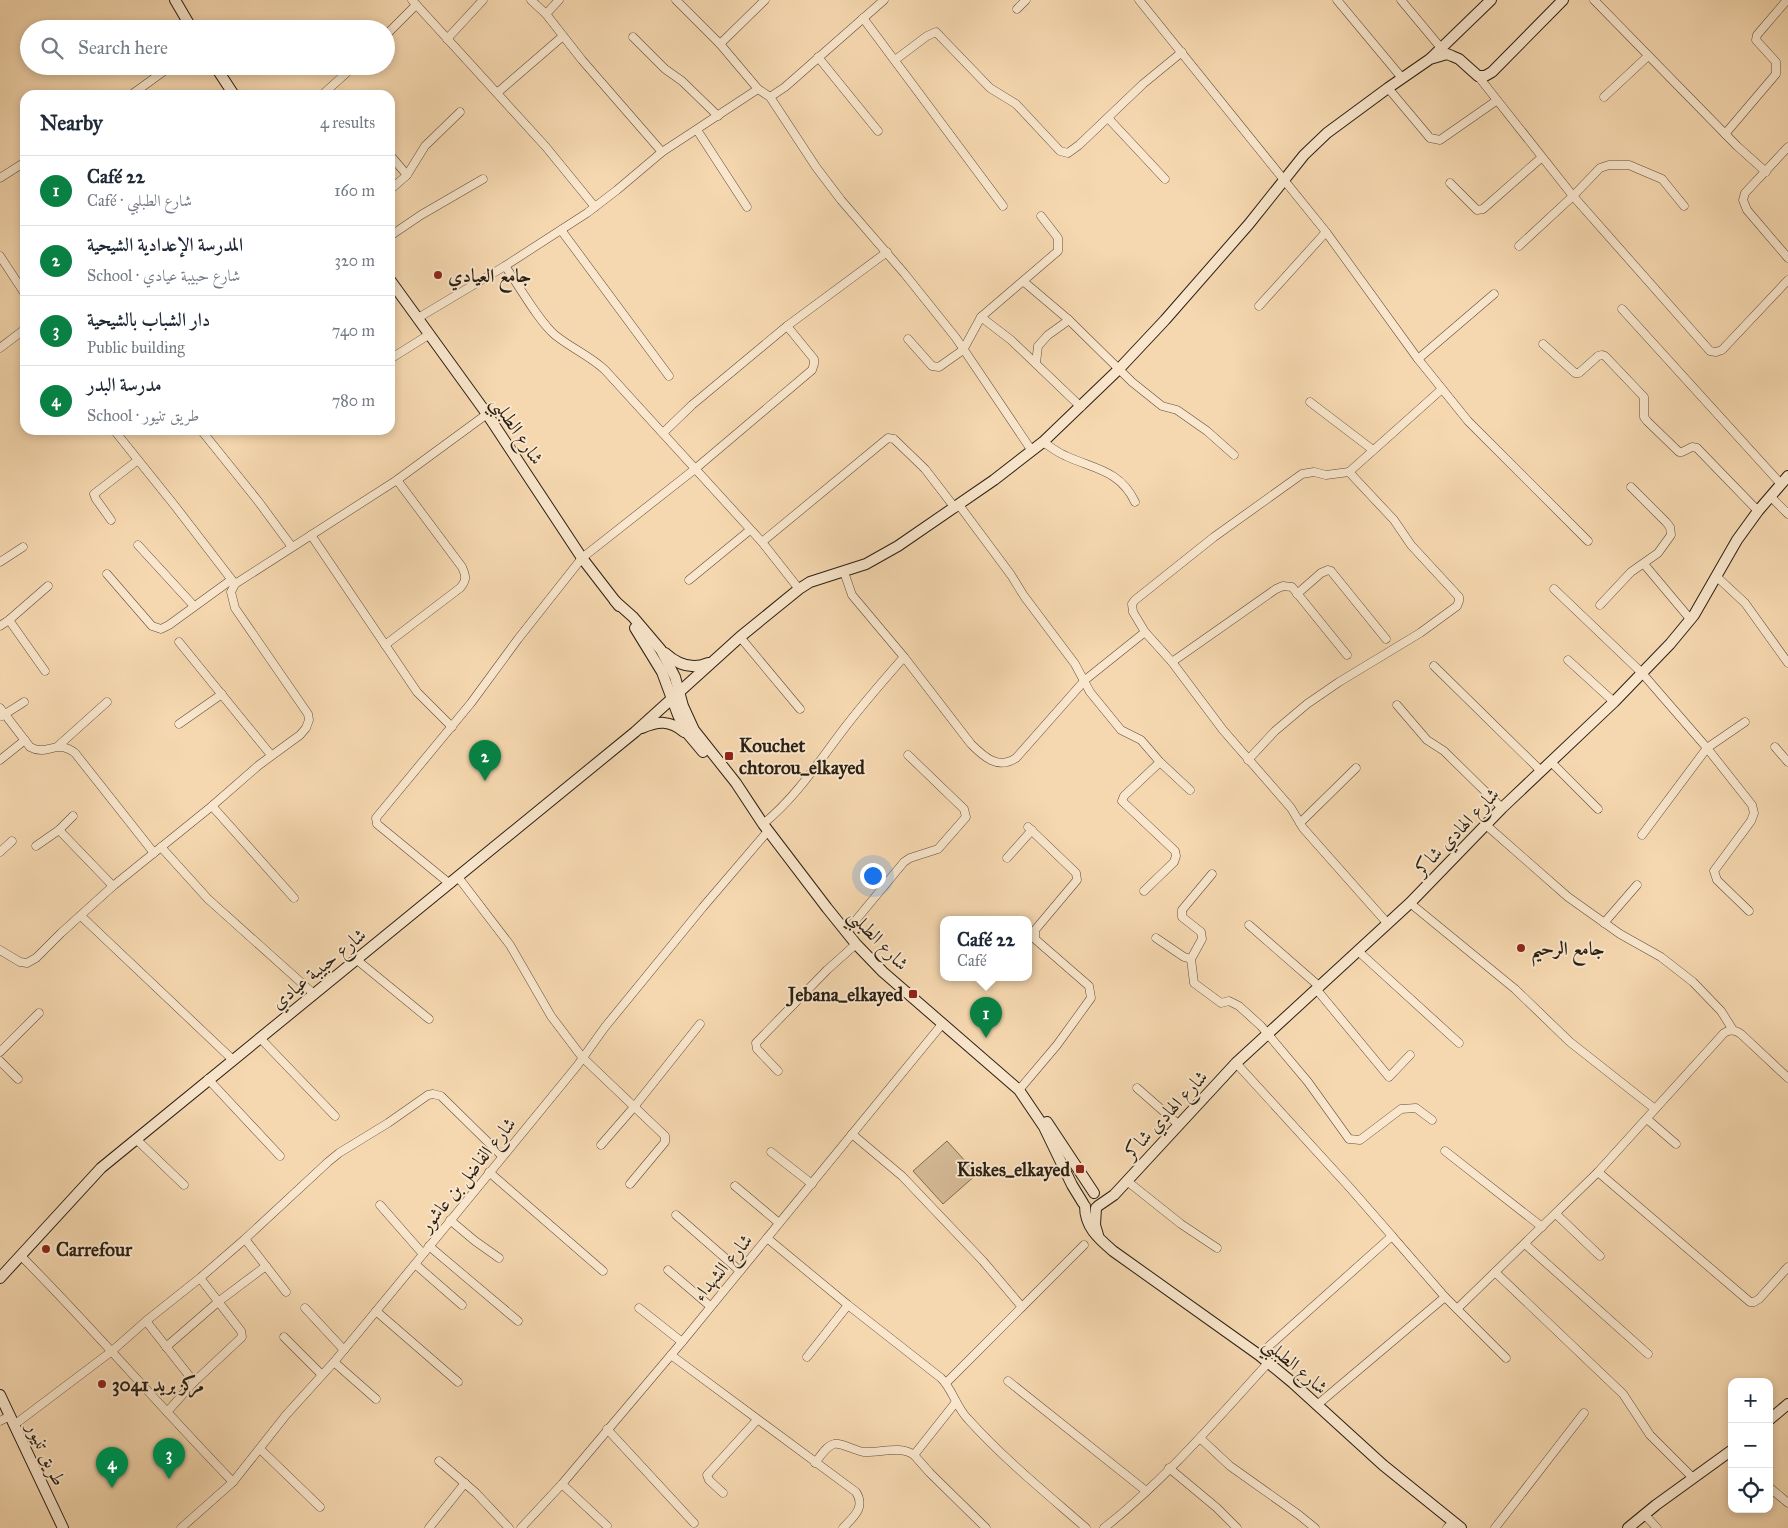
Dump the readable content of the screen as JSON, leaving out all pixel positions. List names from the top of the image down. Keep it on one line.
{"streets":{"street":["شارع الطبلبي","شارع الهادي شاكر","شارع حبيبة عيادي","شارع الفاضل بن عاشور","شارع الشهداء","طريق تنيور"]},"crossings":[["شارع الطبلبي","شارع الهادي شاكر"],["شارع الطبلبي","شارع حبيبة عيادي"],["شارع الطبلبي","شارع الفاضل بن عاشور"],["شارع الطبلبي","شارع الشهداء"]],"places":{"other":["جامع العيادي","جامع الرحيم","Carrefour","مركز بريد 3041"],"transit":["Kouchet chtorou_elkayed","Jebana_elkayed","Kiskes_elkayed"]},"page":{"search":"Search here","heading":["Nearby","4 results"],"list":[{"mark":"1","name":"Café 22","note":"Café · شارع الطبلبي","value":"160 m"},{"mark":"2","name":"المدرسة الإعدادية الشيحية","note":"School · شارع حبيبة عيادي","value":"320 m"},{"mark":"3","name":"دار الشباب بالشيحية","note":"Public building","value":"740 m"},{"mark":"4","name":"مدرسة البدر","note":"School · طريق تنيور","value":"780 m"}],"pins":["2","1","3","4"],"popup":["Café 22","Café"],"map_buttons":["+","−"]}}
